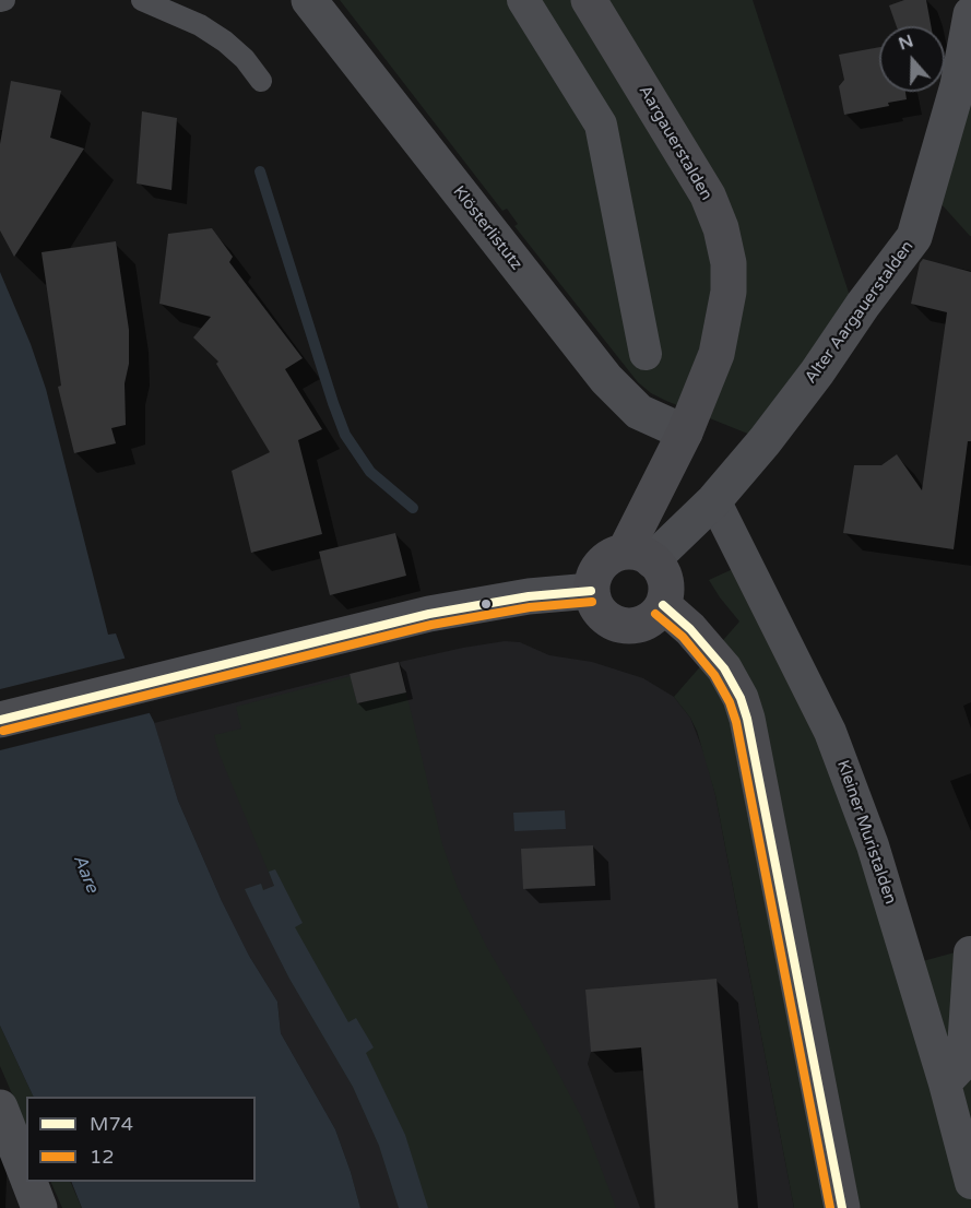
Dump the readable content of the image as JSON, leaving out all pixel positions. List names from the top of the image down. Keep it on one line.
{"streets":{"main road":["Aargauerstalden"],"street":["Klösterlistutz","Alter Aargauerstalden","Kleiner Muristalden"]},"crossings":[["Aargauerstalden","Klösterlistutz"],["Aargauerstalden","Alter Aargauerstalden"],["Alter Aargauerstalden","Kleiner Muristalden"]],"water":["Aare"],"lines":["transit line M74","transit line 12"],"legend":["M74","12"],"north":"top"}
